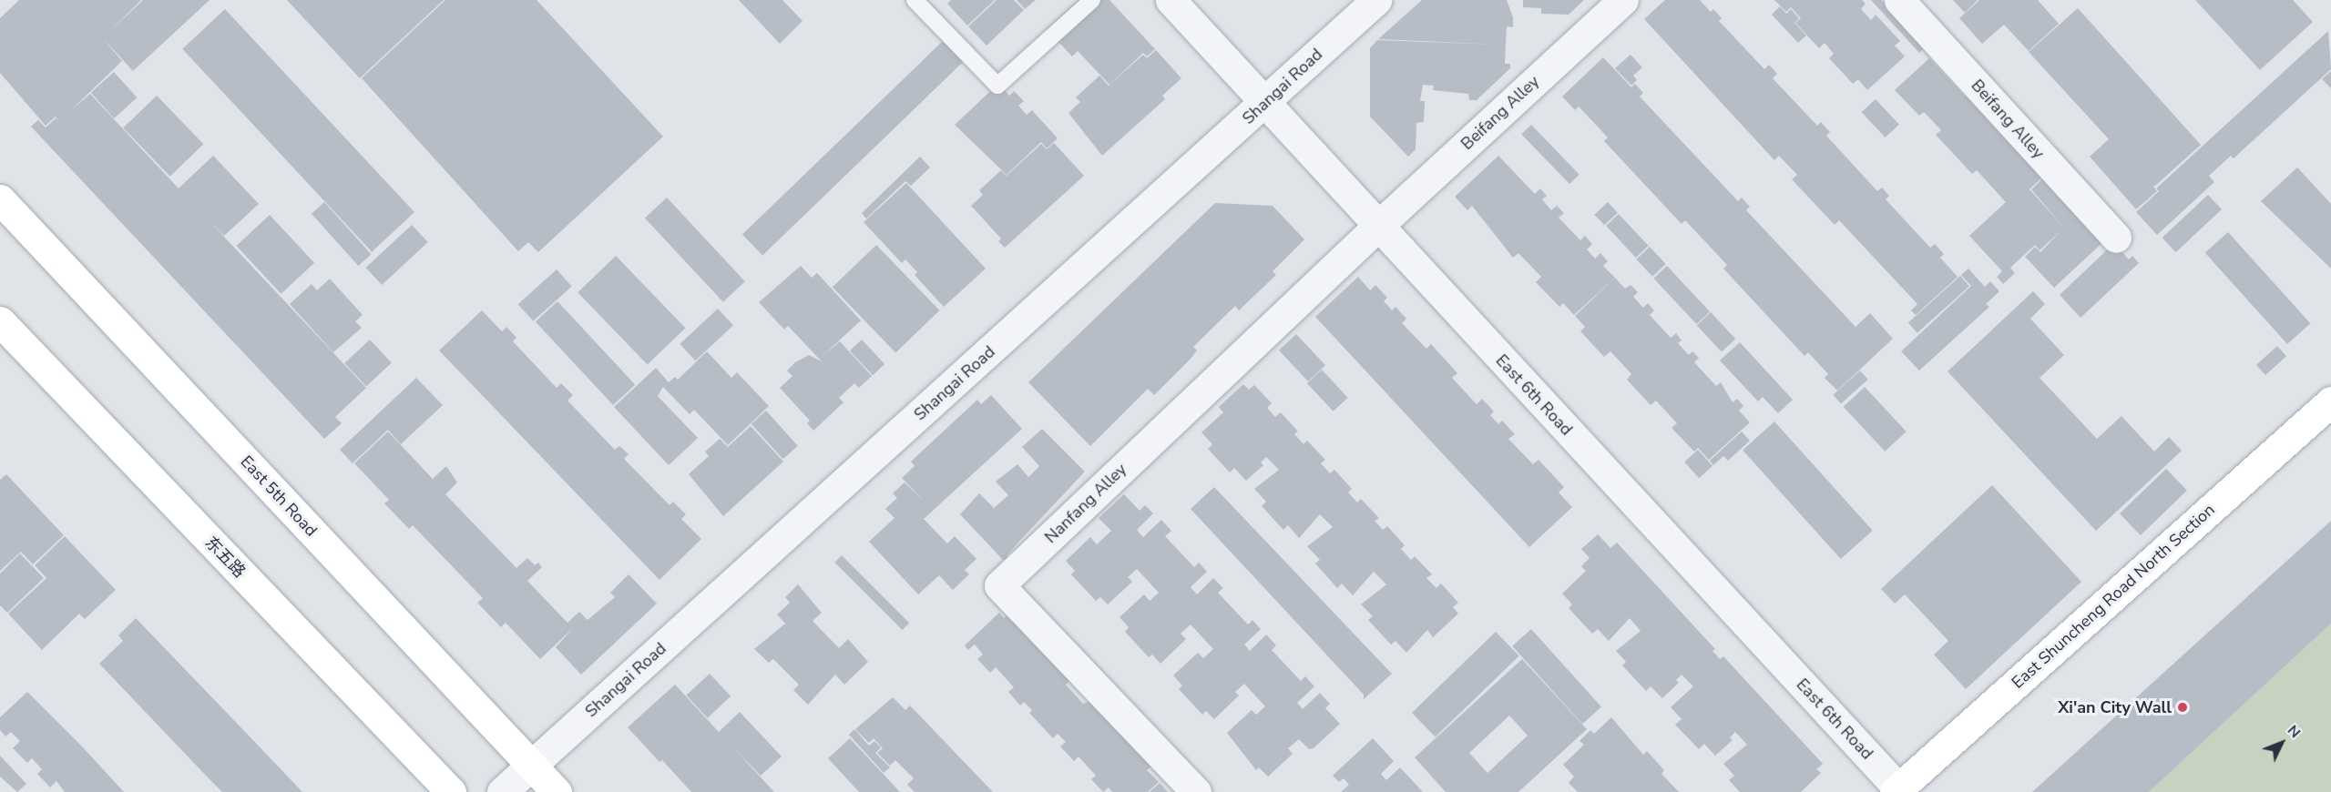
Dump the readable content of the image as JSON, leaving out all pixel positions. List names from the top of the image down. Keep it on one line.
{"streets":{"main road":["East 5th Road","东五路","East Shuncheng Road North Section"],"street":["Shangai Road","Beifang Alley","East 6th Road","Nanfang Alley"]},"crossings":[["Shangai Road","East 6th Road"],["Shangai Road","East 5th Road"],["Beifang Alley","East 6th Road"],["Beifang Alley","Nanfang Alley"],["East 6th Road","Nanfang Alley"],["East 6th Road","East Shuncheng Road North Section"]],"places":["Xi'an City Wall"],"north":"top right"}
